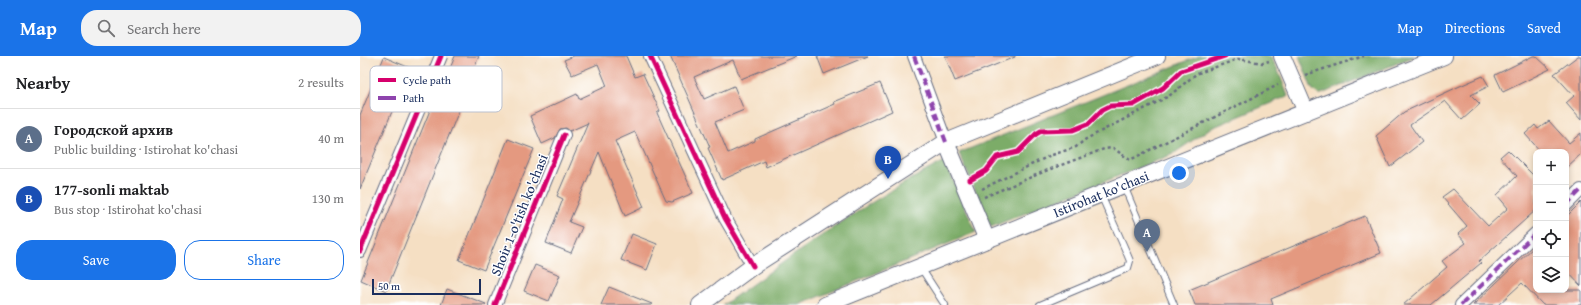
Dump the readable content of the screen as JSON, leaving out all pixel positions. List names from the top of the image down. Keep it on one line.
{"streets":{"main road":["Istirohat ko'chasi"],"street":["Shoir 1-o'tish ko'chasi"]},"legend":["Cycle path","Path"],"scale_bar":"50 m","page":{"header":"Map","search":"Search here","nav":["Map","Directions","Saved"],"heading":["Nearby","2 results"],"list":[{"mark":"A","name":"Городской архив","note":"Public building · Istirohat ko'chasi","value":"40 m"},{"mark":"B","name":"177-sonli maktab","note":"Bus stop · Istirohat ko'chasi","value":"130 m"}],"pins":["B","A"],"map_buttons":["+","−"],"buttons":["Save","Share"],"scale":"50 m"}}
